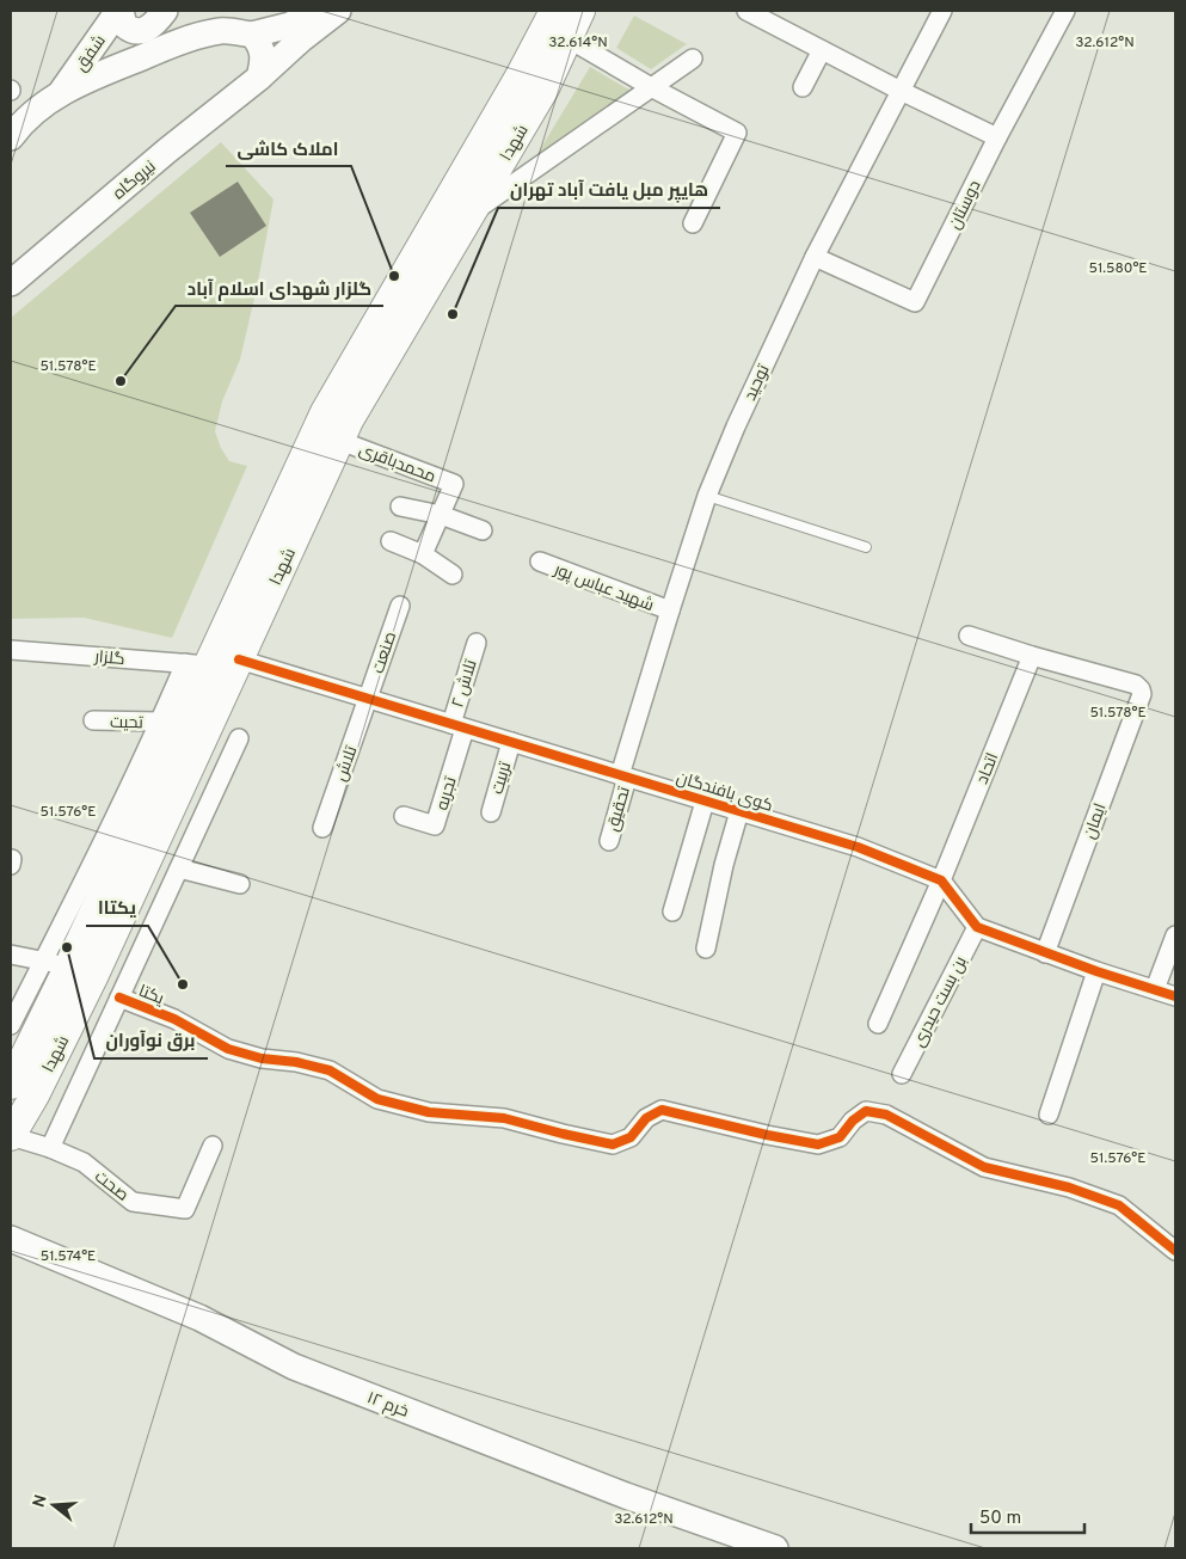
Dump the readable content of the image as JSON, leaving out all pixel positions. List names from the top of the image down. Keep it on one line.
{"streets":{"main road":["شفق","شهدا","نیروگاه","خرم ۱۲"],"street":["دوستان","توحید","محمدباقری","شهید عباس پور","صنعت","گلزار","تلاش ۲","تحیت","تلاش","اتحاد","تربیت","کوی بافندگان","تجربه","تحقیق","ایمان","یکتا","بن بست حیدری","صحت"]},"crossings":[["شفق","نیروگاه"],["شهدا","محمدباقری"],["شهدا","گلزار"],["شهدا","کوی بافندگان"],["شهدا","صحت"],["دوستان","توحید"],["توحید","شهید عباس پور"],["توحید","کوی بافندگان"],["توحید","تحقیق"],["صنعت","تلاش"],["صنعت","کوی بافندگان"],["تلاش ۲","کوی بافندگان"],["تلاش ۲","تجربه"],["تلاش","کوی بافندگان"],["اتحاد","کوی بافندگان"],["اتحاد","ایمان"],["تربیت","کوی بافندگان"],["کوی بافندگان","تجربه"],["کوی بافندگان","تحقیق"]],"places":["املاک کاشی","هایپر مبل یافت آباد تهران","گلزار شهدای اسلام آباد","برق نوآوران","یکتاا"],"scale_bar":"50 m","north":"left","coordinates":["32.614°N","32.612°N","51.580°E","51.578°E","51.576°E","51.574°E"]}
